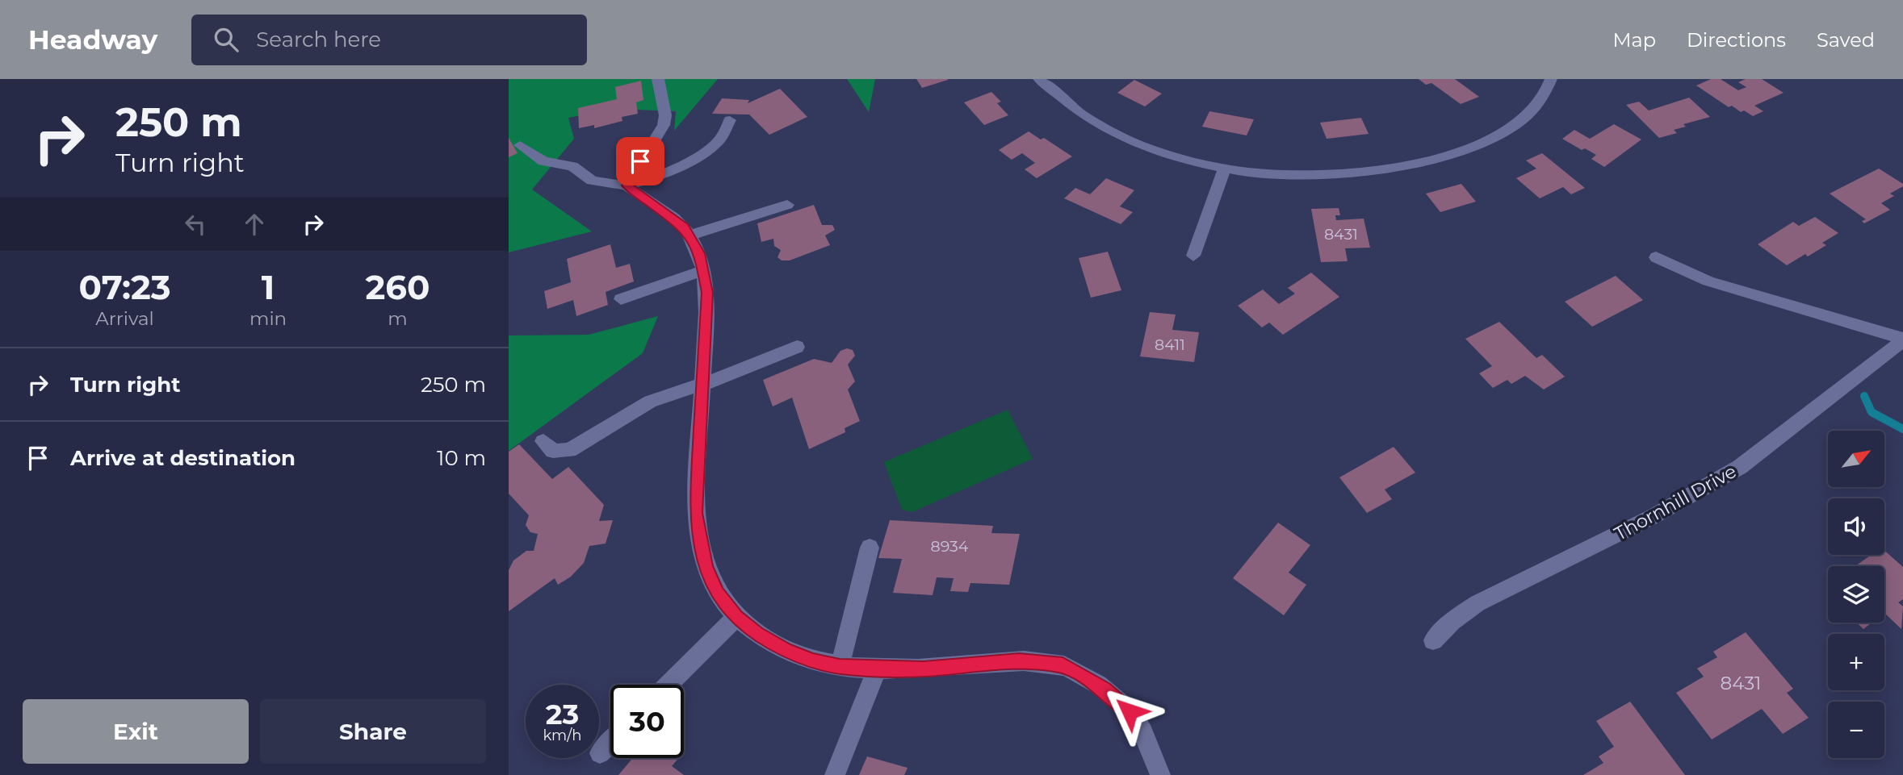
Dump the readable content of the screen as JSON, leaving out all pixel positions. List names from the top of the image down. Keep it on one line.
{"streets":{"street":["Thornhill Drive"]},"house_numbers":["8431","8411","8934","8431"],"north":"top right","page":{"header":"Headway","search":"Search here","nav":["Map","Directions","Saved"],"turn":["250 m","Turn right"],"eta":["07:23","Arrival","1","min","260","m"],"list":[{"name":"Turn right","value":"250 m"},{"name":"Arrive at destination","value":"10 m"}],"map_buttons":["+","−"],"speed":"23 km/h","limit":"30","buttons":["Exit","Share"]}}
